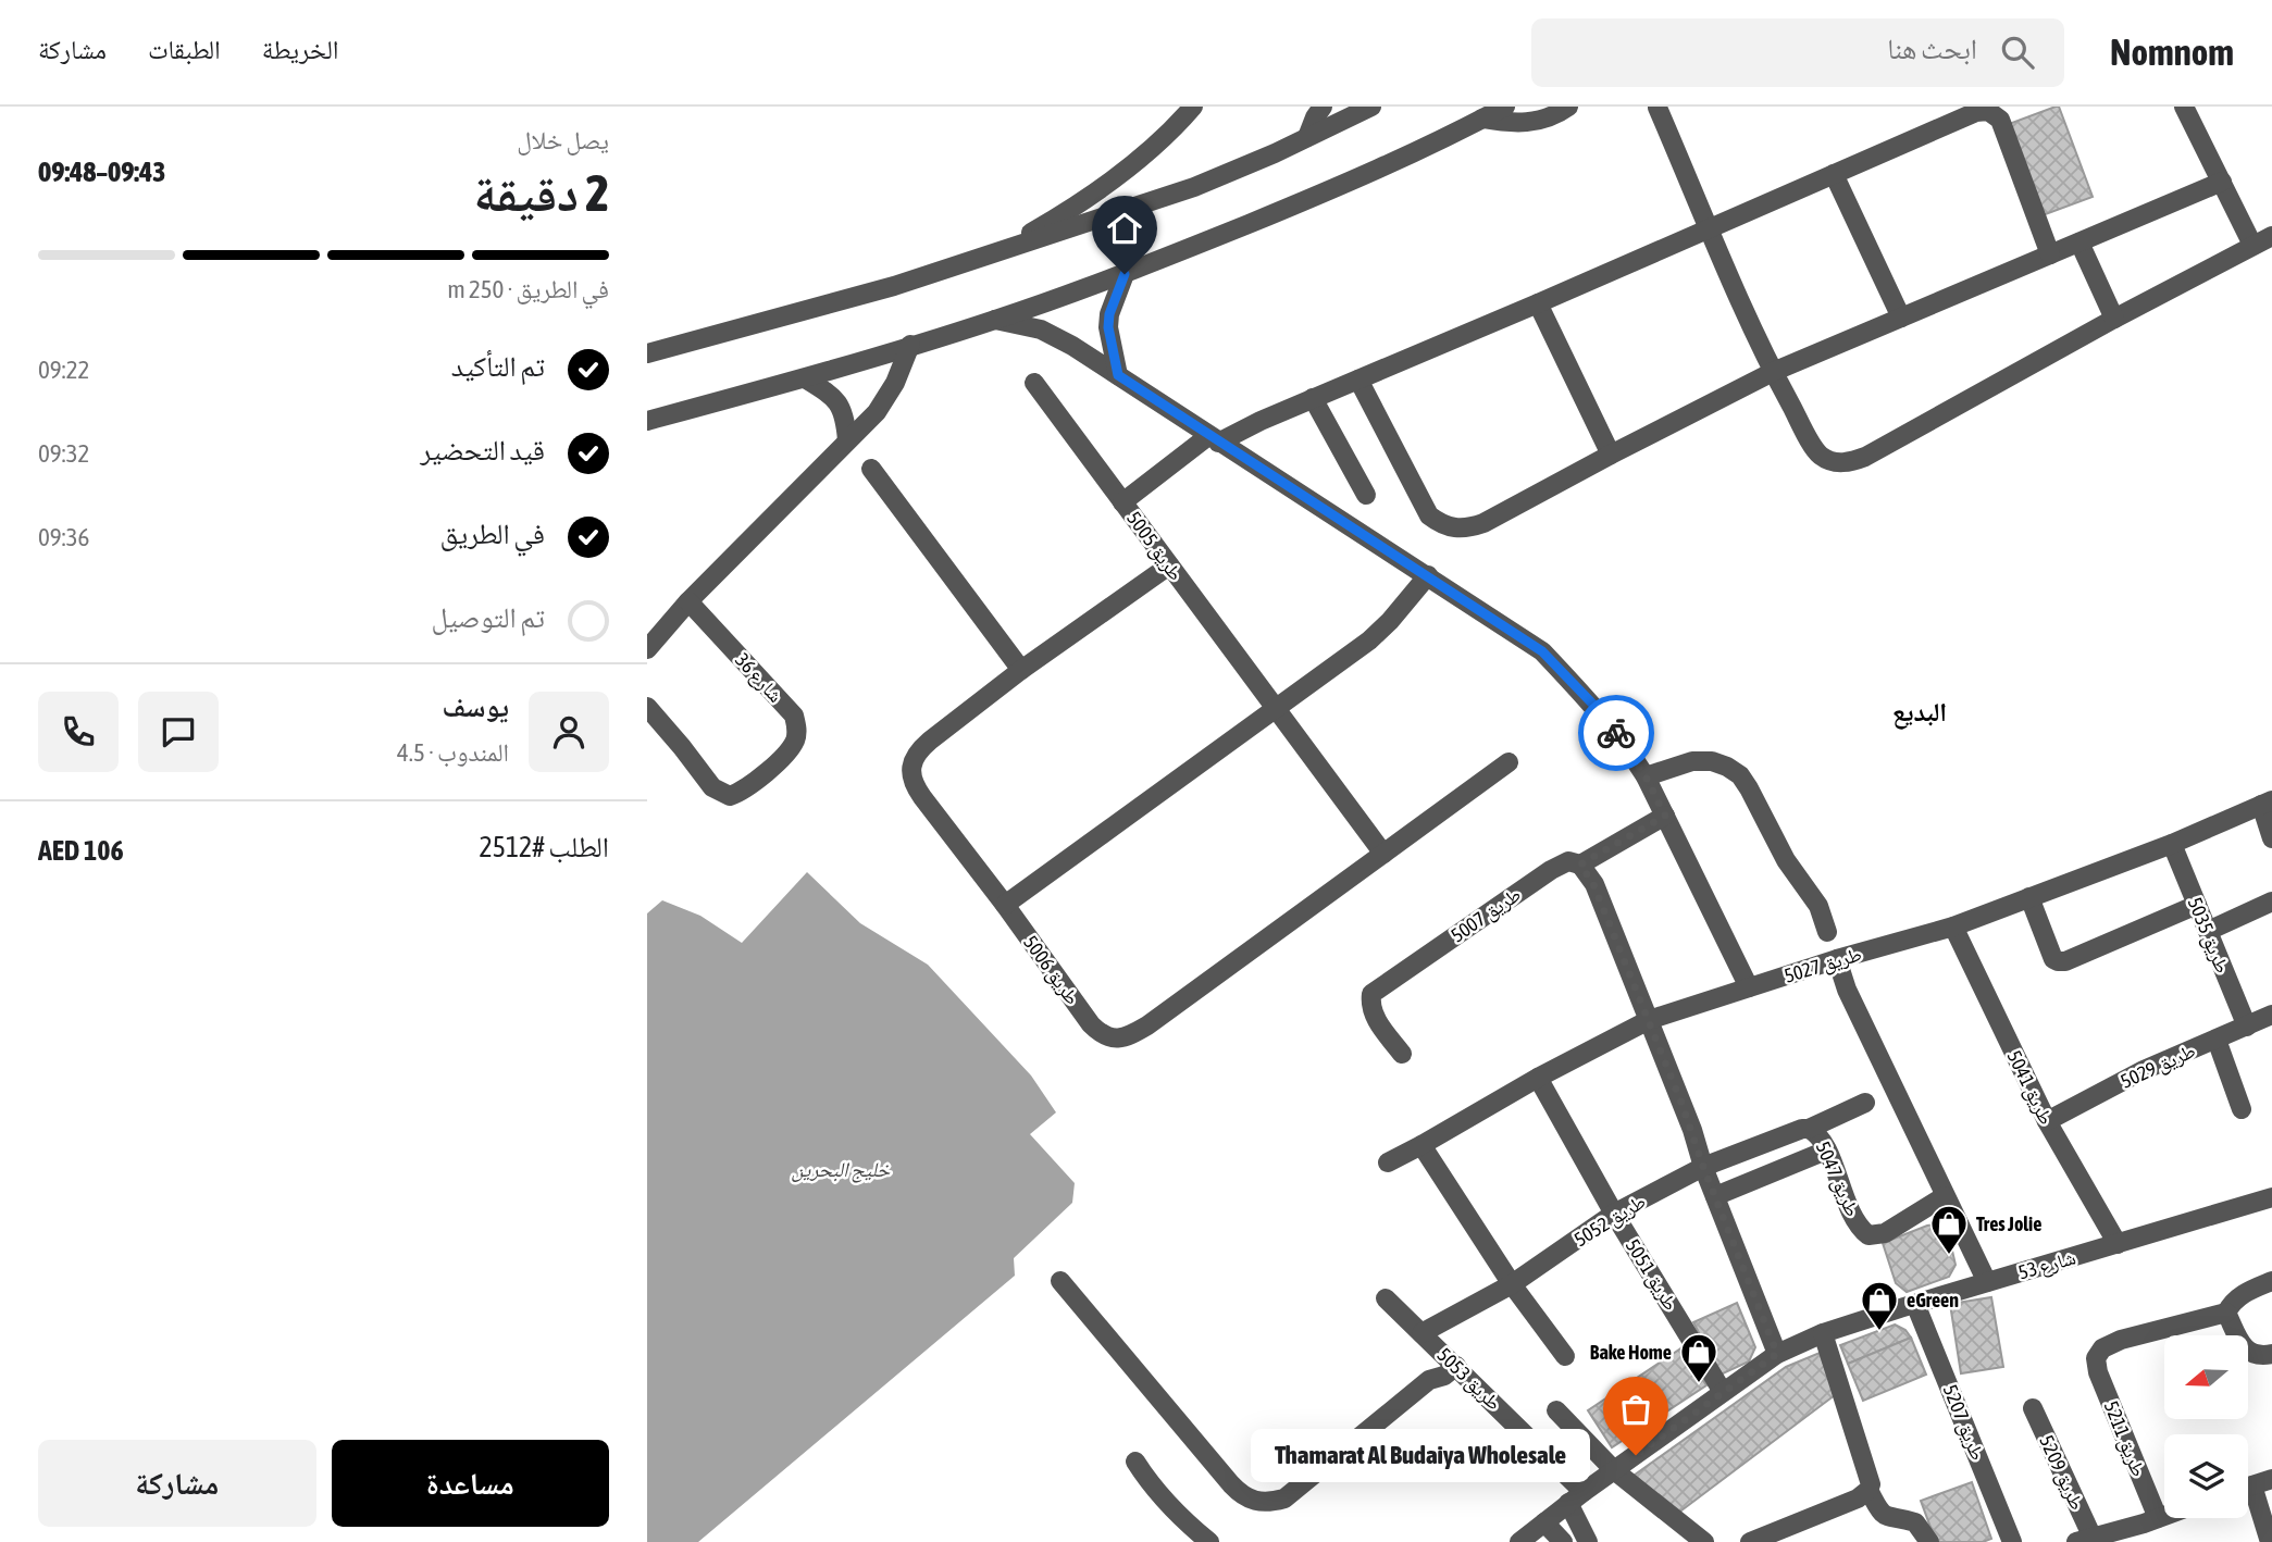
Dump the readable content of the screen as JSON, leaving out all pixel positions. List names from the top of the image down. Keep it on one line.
{"streets":{"street":["طريق 5005","شارع 36","طريق 5007","طريق 5035","طريق 5027","طريق 5006","طريق 5029","طريق 5041","طريق 5047","طريق 5052","شارع 53","طريق 5051","طريق 5053","طريق 5207","طريق 5211","طريق 5209"]},"crossings":[["طريق 5005","طريق 5006"],["طريق 5035","طريق 5027"],["طريق 5035","طريق 5029"],["طريق 5027","طريق 5041"],["طريق 5027","طريق 5051"],["طريق 5029","طريق 5041"],["طريق 5041","شارع 53"],["طريق 5047","طريق 5052"],["طريق 5052","طريق 5051"],["طريق 5052","طريق 5053"],["شارع 53","طريق 5051"],["شارع 53","طريق 5053"],["شارع 53","طريق 5207"]],"districts":["البديع"],"water":["خليج البحرين"],"places":{"shop":["Tres Jolie","eGreen","Bake Home"],"other":["Thamarat Al Budaiya Wholesale"]},"north":"left","page":{"header":"Nomnom","search":"ابحث هنا","nav":["الخريطة","الطبقات","مشاركة"],"heading":["2 دقيقة","يصل خلال","09:43–09:48"],"panel":["يوسف","المندوب · 4.5","الطلب #2512","AED 106"],"bar":"في الطريق · 250 m","list":[["تم التأكيد","09:22"],["قيد التحضير","09:32"],["في الطريق","09:36"],"تم التوصيل"],"buttons":["مساعدة","مشاركة"],"bubble":"Thamarat Al Budaiya Wholesale"}}
